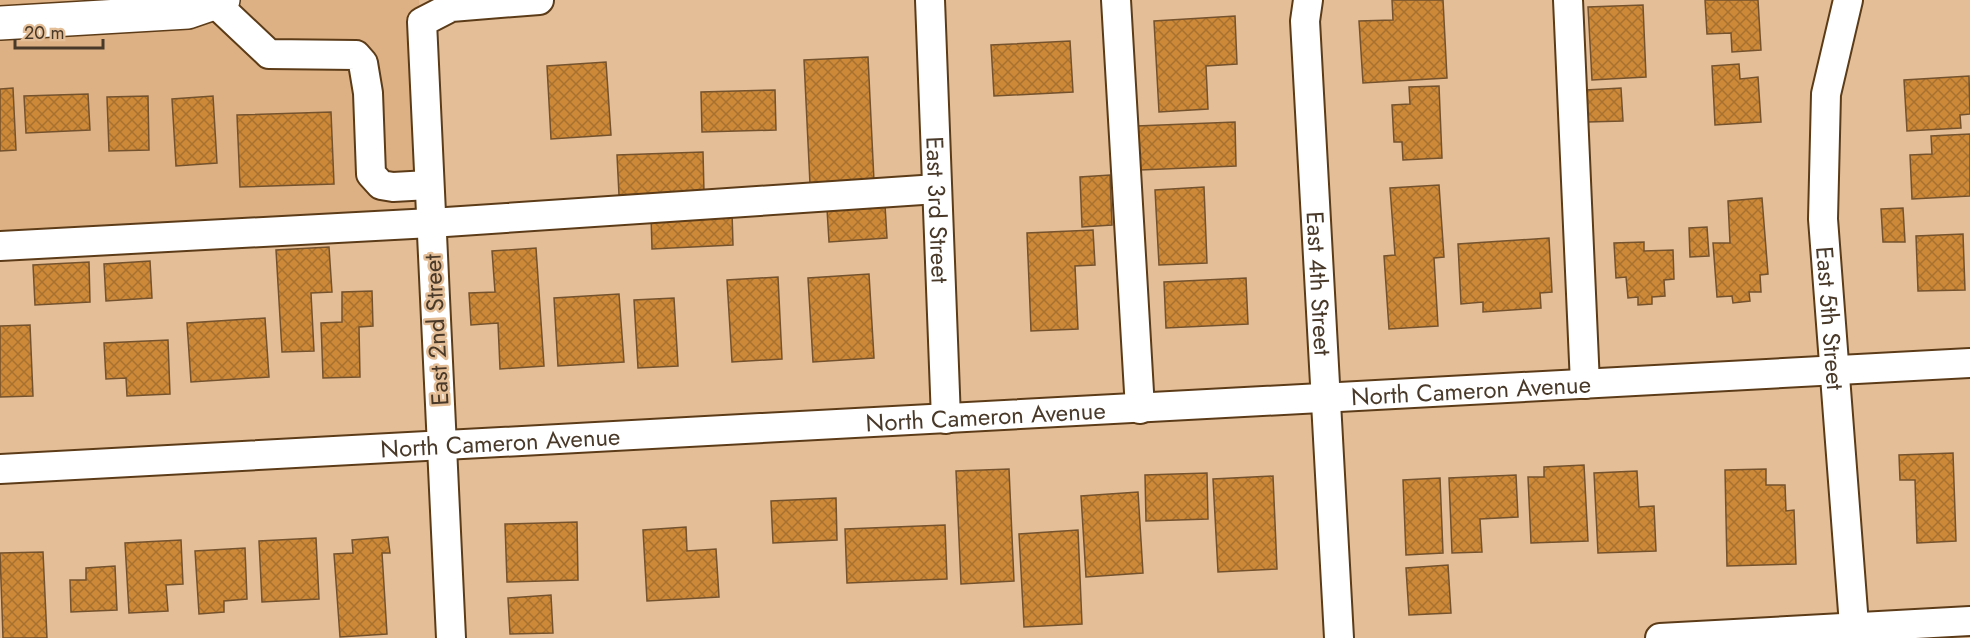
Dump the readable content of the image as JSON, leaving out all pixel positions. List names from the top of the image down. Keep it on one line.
{"streets":{"street":["East 3rd Street","East 4th Street","East 5th Street","East 2nd Street","North Cameron Avenue"]},"crossings":[["East 3rd Street","North Cameron Avenue"],["East 4th Street","North Cameron Avenue"],["East 5th Street","North Cameron Avenue"],["East 2nd Street","North Cameron Avenue"]],"scale_bar":"20 m"}
